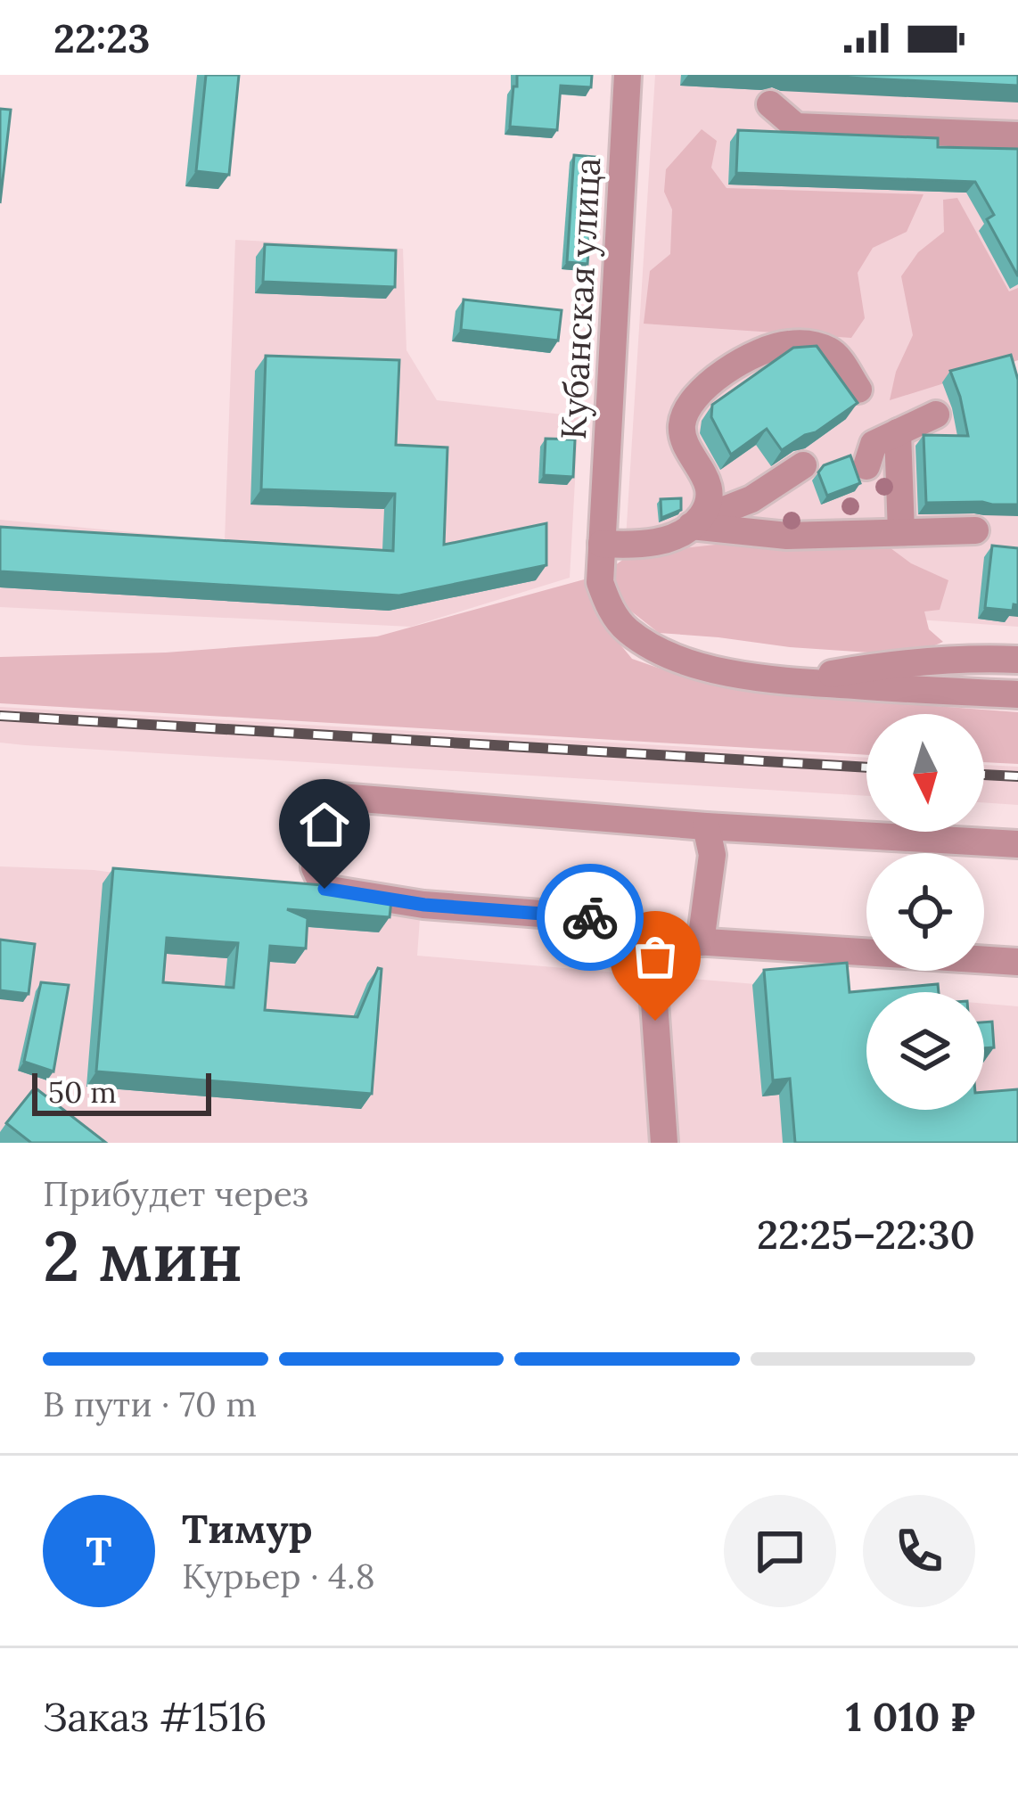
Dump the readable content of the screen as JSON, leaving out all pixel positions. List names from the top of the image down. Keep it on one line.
{"streets":{"street":["Кубанская улица"]},"scale_bar":"50 m","north":"bottom","page":{"status":"22:23","scale":"50 m","heading":["2 мин","Прибудет через","22:25–22:30"],"panel":["Тимур","Курьер · 4.8","Заказ #1516","1 010 ₽"],"bar":"В пути · 70 m","round":"Т"}}
